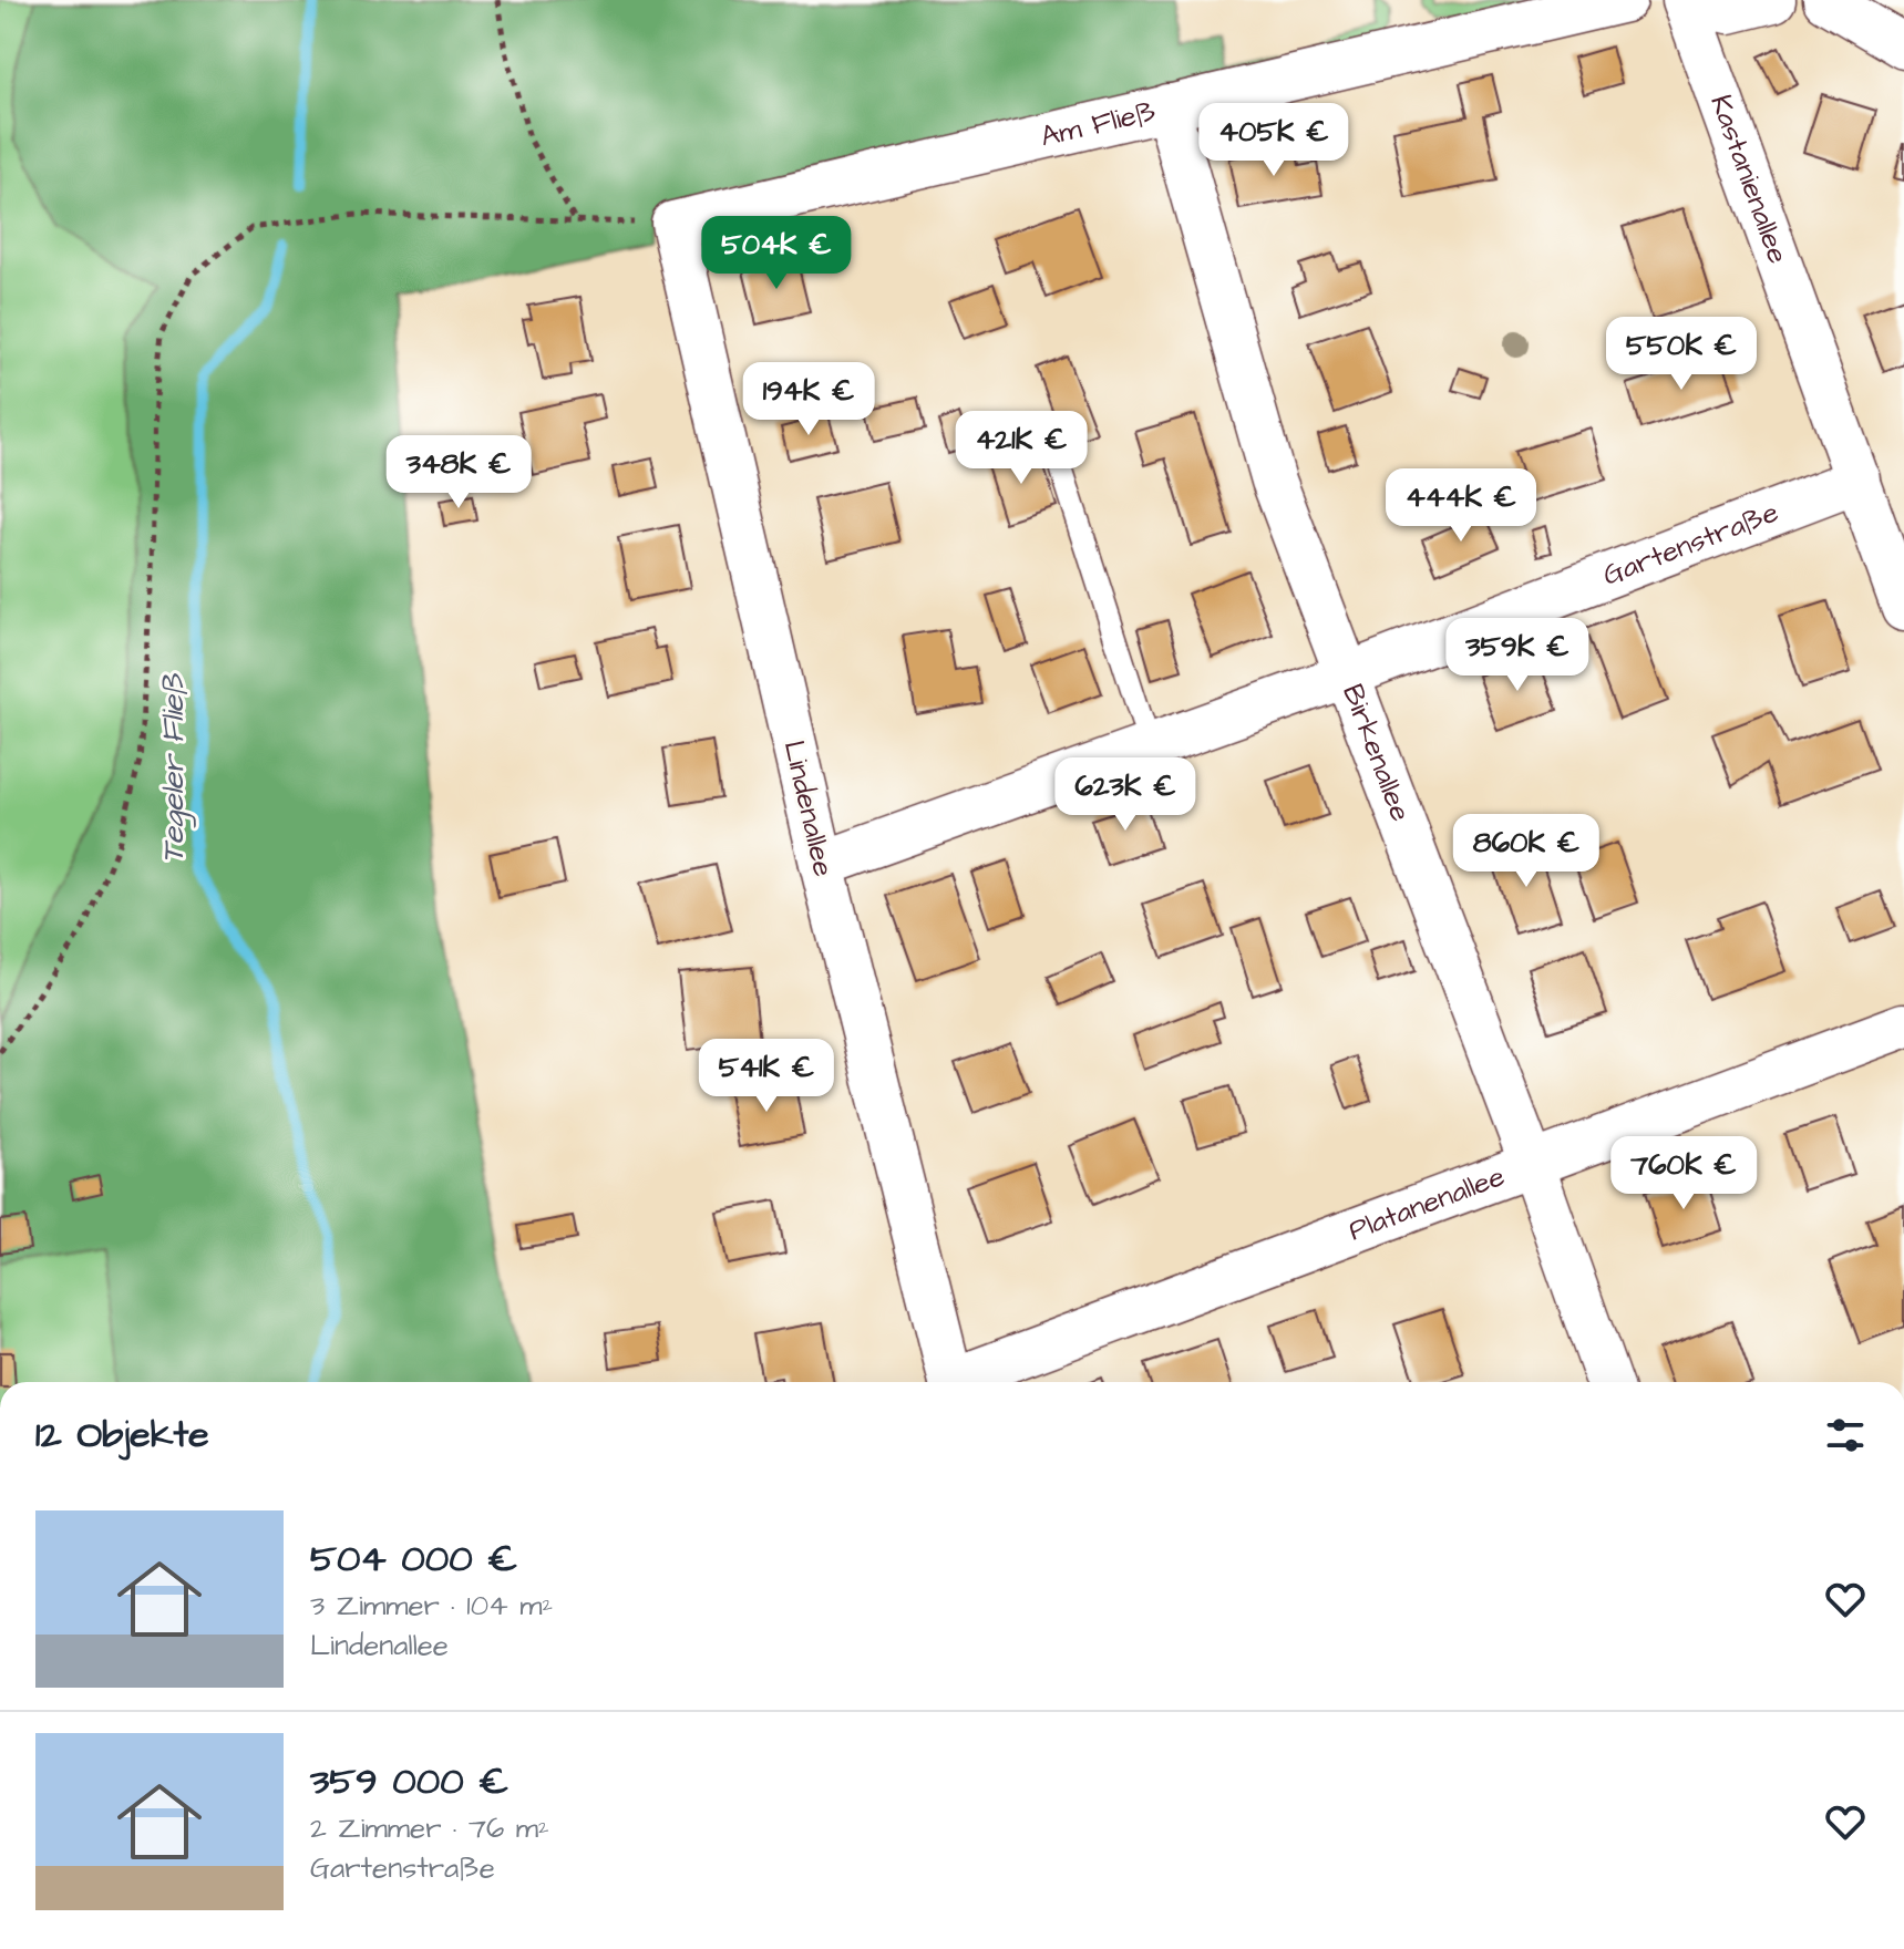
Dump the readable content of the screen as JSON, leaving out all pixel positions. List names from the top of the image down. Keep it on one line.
{"streets":{"street":["Am Fließ","Kastanienallee","Gartenstraße","Birkenallee","Lindenallee","Platanenallee"]},"crossings":[["Am Fließ","Birkenallee"],["Am Fließ","Lindenallee"],["Kastanienallee","Gartenstraße"],["Gartenstraße","Birkenallee"],["Gartenstraße","Lindenallee"],["Birkenallee","Platanenallee"]],"water":["Tegeler Fließ"],"page":{"price":["405K €","504K €","550K €","194K €","421K €","348K €","444K €","359K €","623K €","860K €","541K €","760K €"],"heading":"12 Objekte","list":[{"name":"504 000 €","note":"3 Zimmer · 104 m² · Lindenallee"},{"name":"359 000 €","note":"2 Zimmer · 76 m² · Gartenstraße"}]}}
